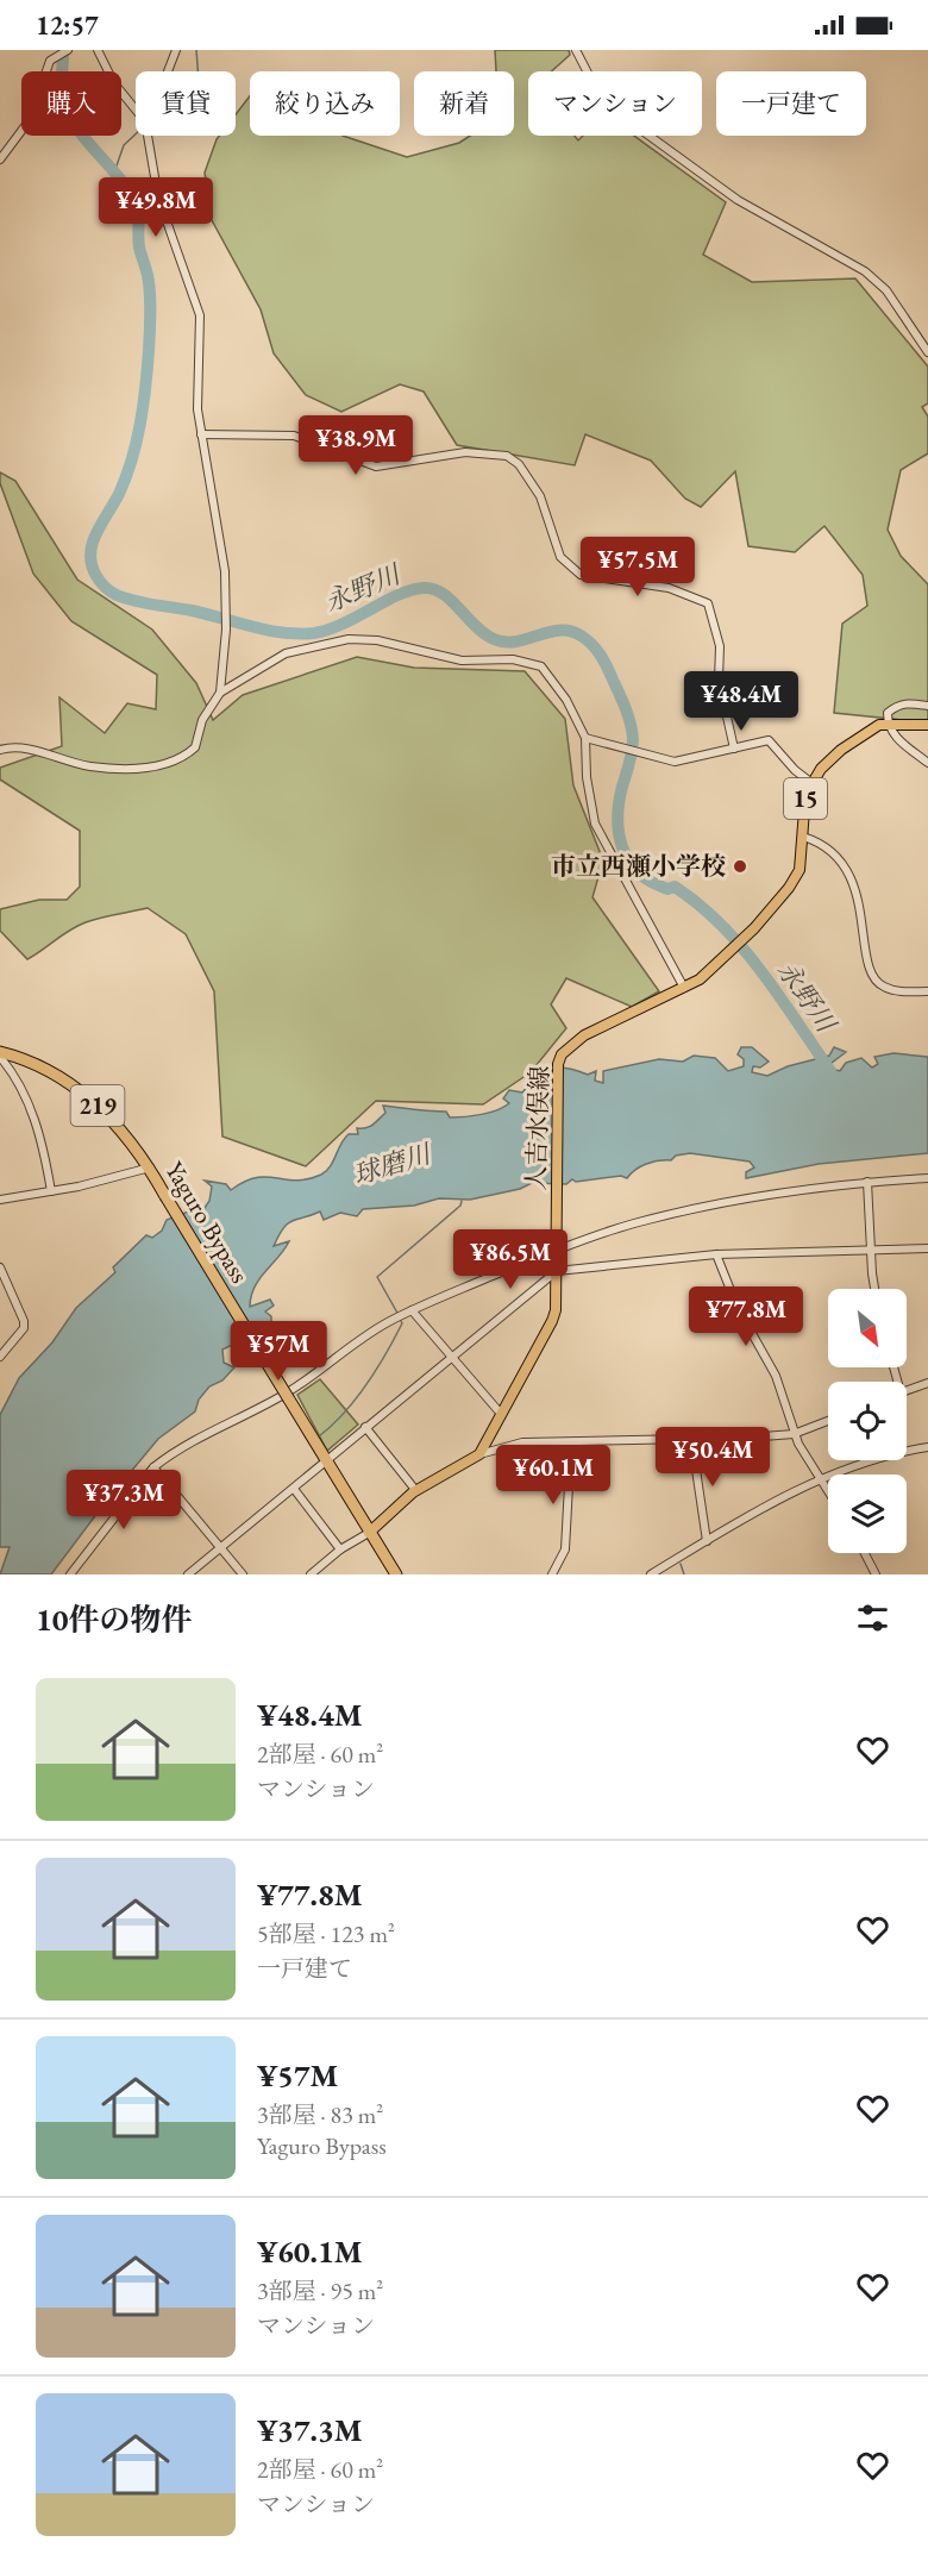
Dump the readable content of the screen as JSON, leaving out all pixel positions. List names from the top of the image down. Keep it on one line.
{"streets":{"highway":["219","Yaguro Bypass"],"main road":["15","人吉水俣線"]},"crossings":[["15","人吉水俣線"]],"water":["永野川","球磨川"],"places":["市立西瀬小学校"],"north":"bottom right","page":{"status":"12:57","chip":["購入","賃貸","絞り込み","新着","マンション","一戸建て"],"price":["¥49.8M","¥38.9M","¥57.5M","¥48.4M","¥86.5M","¥77.8M","¥57M","¥50.4M","¥60.1M","¥37.3M"],"heading":"10件の物件","list":[{"name":"¥48.4M","note":"2部屋 · 60 m² · マンション"},{"name":"¥77.8M","note":"5部屋 · 123 m² · 一戸建て"},{"name":"¥57M","note":"3部屋 · 83 m² · Yaguro Bypass"},{"name":"¥60.1M","note":"3部屋 · 95 m² · マンション"},{"name":"¥37.3M","note":"2部屋 · 60 m² · マンション"}]}}
